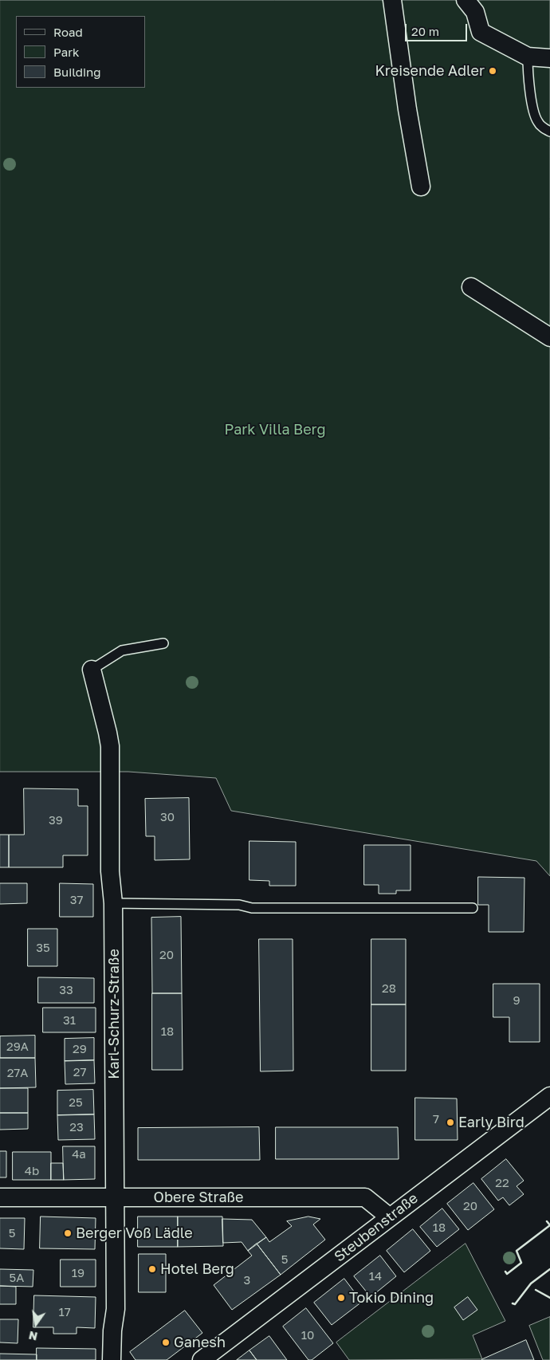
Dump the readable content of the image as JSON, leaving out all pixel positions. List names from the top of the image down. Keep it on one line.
{"streets":{"street":["Karl-Schurz-Straße","Obere Straße","Steubenstraße"]},"crossings":[["Karl-Schurz-Straße","Obere Straße"],["Obere Straße","Steubenstraße"]],"parks":["Park Villa Berg"],"places":["Kreisende Adler","Early Bird","Berger Voß Lädle","Hotel Berg","Tokio Dining","Ganesh"],"house_numbers":["30","39","37","35","20","28","33","9","31","18","29A","29","27","27A","25","7","23","4a","4b","22","20","18","5","5","19","14","5A","3","17","10"],"legend":["Road","Park","Building"],"scale_bar":"20 m","north":"bottom"}
